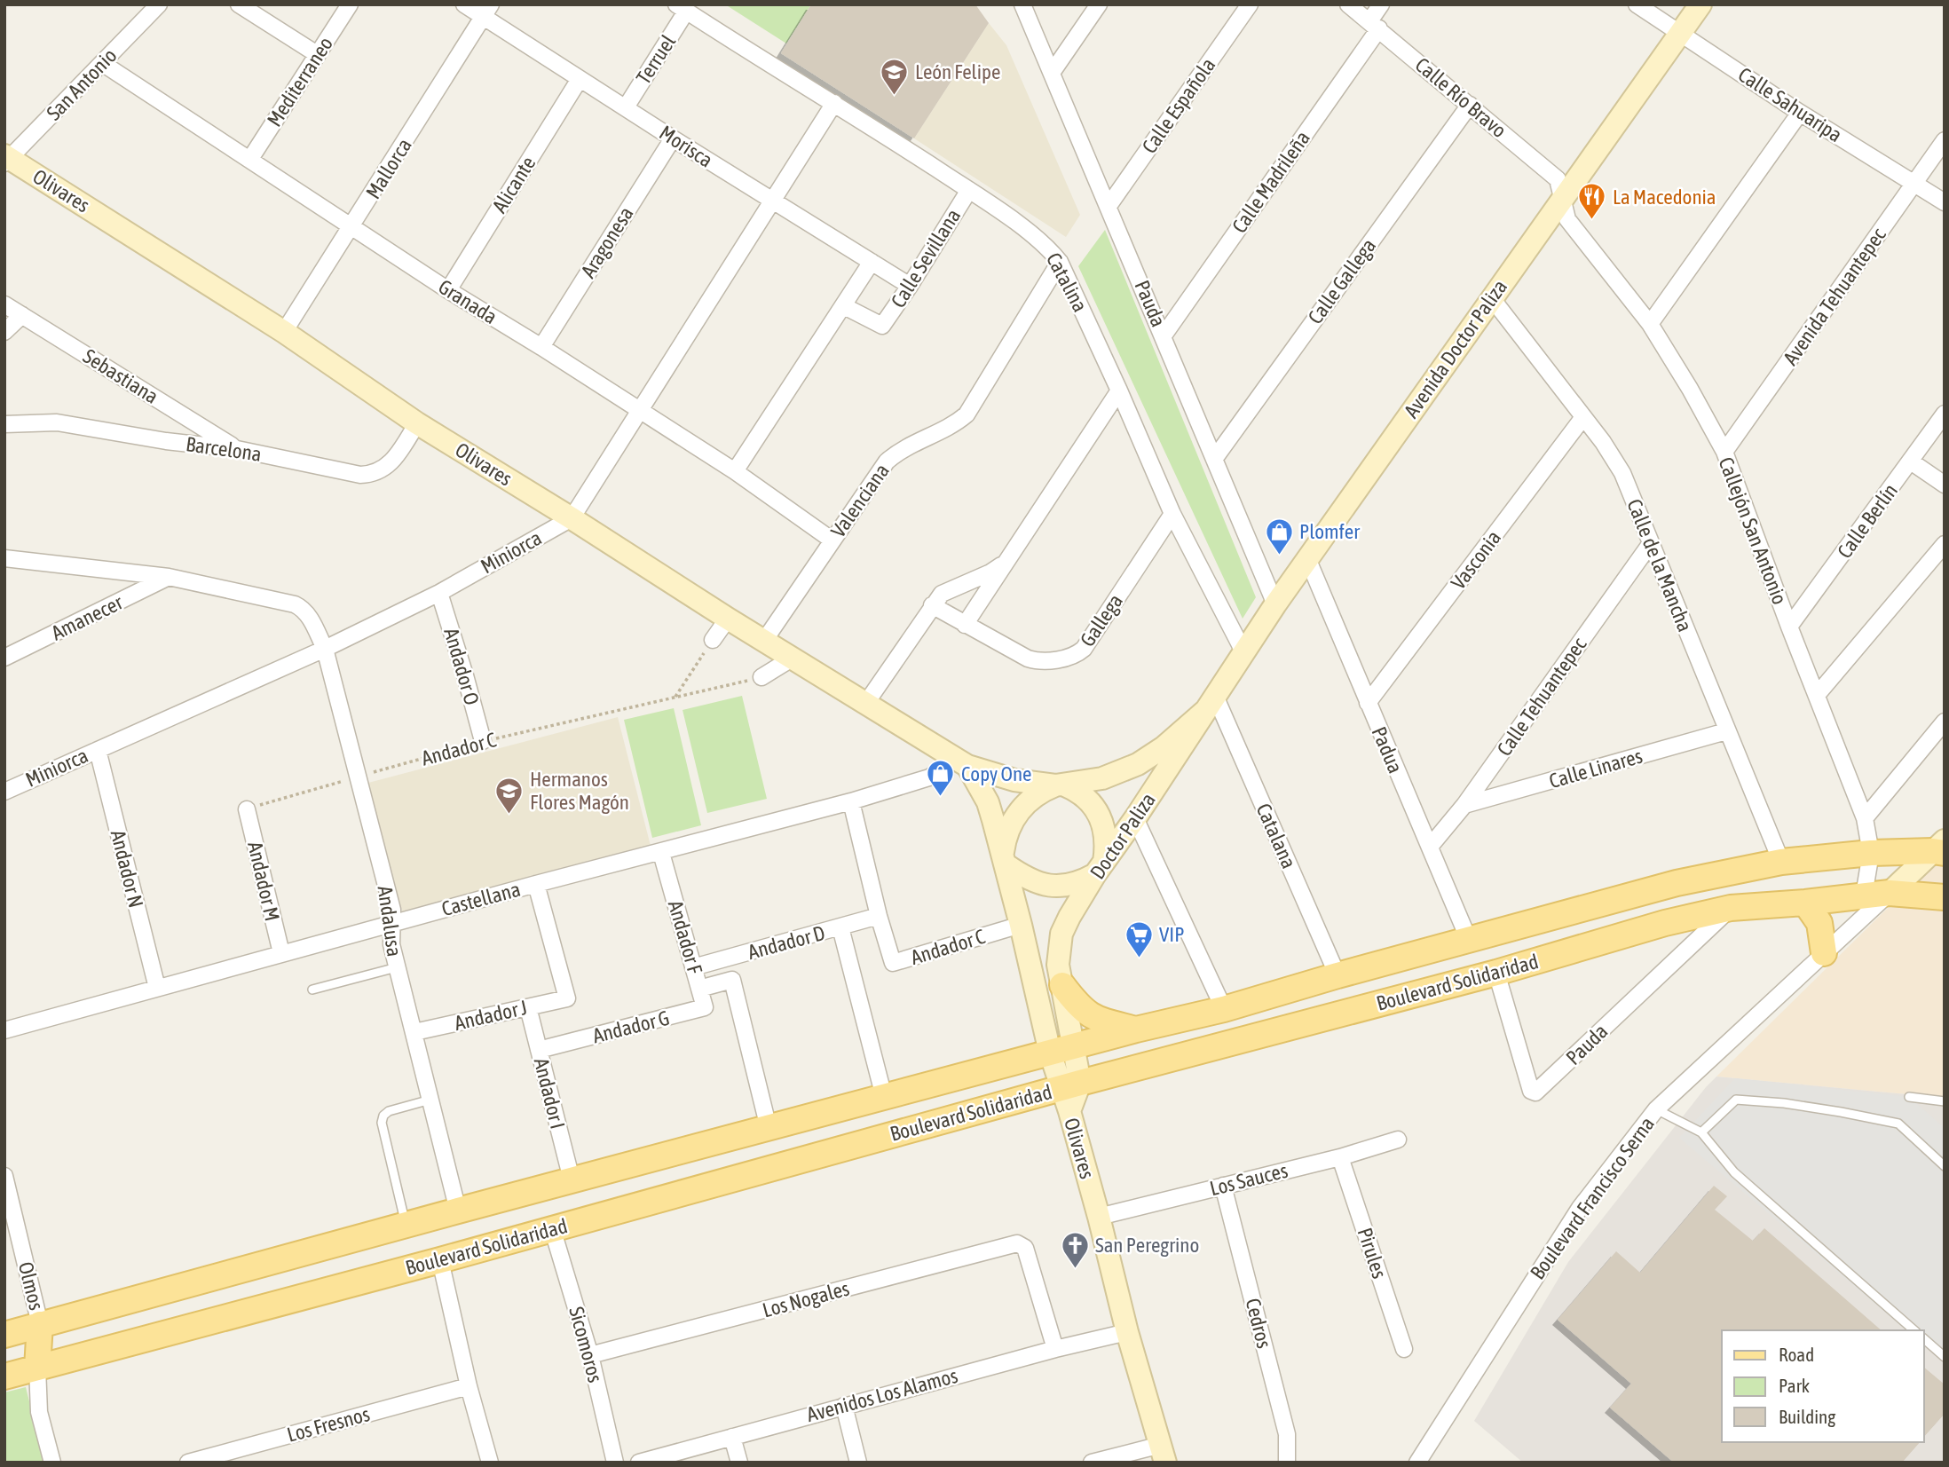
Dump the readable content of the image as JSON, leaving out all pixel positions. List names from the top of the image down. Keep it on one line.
{"streets":{"main road":["Olivares","Avenida Doctor Paliza","Doctor Paliza","Boulevard Solidaridad","Boulevard Francisco Serna"],"street":["Terruel","Mediterraneo","San Antonio","Calle Río Bravo","Calle Sahuaripa","Calle Española","Morisca","Mallorca","Calle Madrileña","Alicante","Aragonesa","Calle Sevillana","Calle Gallega","Catalina","Avenida Tehuantepec","Granada","Pauda","Sebastiana","Barcelona","Valenciana","Calle Berlín","Callejón San Antonio","Miniorca","Vasconia","Calle de la Mancha","Amanecer","Gallega","Andador O","Calle Tehuantepec","Andador C","Padua","Calle Linares","Catalana","Andador N","Andador M","Castellana","Andalusa","Andador F","Andador D","Andador J","Andador G","Andador I","Los Sauces","Pirules","Olmos","Los Nogales","Cedros","Sicomoros","Avenidos Los Alamos","Los Fresnos"]},"crossings":[["Terruel","Morisca"],["Terruel","Catalina"],["Mediterraneo","Granada"],["San Antonio","Olivares"],["San Antonio","Granada"],["Calle Río Bravo","Calle Madrileña"],["Calle Río Bravo","Calle Gallega"],["Calle Río Bravo","Avenida Doctor Paliza"],["Calle Río Bravo","Callejón San Antonio"],["Calle Sahuaripa","Avenida Tehuantepec"],["Calle Sahuaripa","Avenida Doctor Paliza"],["Calle Española","Pauda"],["Morisca","Mallorca"],["Morisca","Alicante"],["Morisca","Aragonesa"],["Morisca","Calle Sevillana"],["Morisca","Miniorca"],["Mallorca","Olivares"],["Mallorca","Granada"],["Calle Madrileña","Pauda"],["Alicante","Granada"],["Olivares","Avenida Doctor Paliza"],["Olivares","Barcelona"],["Olivares","Valenciana"],["Olivares","Miniorca"],["Olivares","Andador C"],["Olivares","Doctor Paliza"],["Olivares","Catalana"],["Olivares","Castellana"],["Olivares","Boulevard Solidaridad"],["Olivares","Los Sauces"],["Olivares","Avenidos Los Alamos"],["Aragonesa","Granada"],["Calle Sevillana","Catalina"],["Calle Gallega","Pauda"],["Catalina","Avenida Doctor Paliza"],["Catalina","Valenciana"],["Catalina","Miniorca"],["Catalina","Gallega"],["Avenida Tehuantepec","Callejón San Antonio"],["Granada","Valenciana"],["Granada","Miniorca"],["Pauda","Avenida Doctor Paliza"],["Pauda","Boulevard Solidaridad"],["Avenida Doctor Paliza","Callejón San Antonio"],["Avenida Doctor Paliza","Calle de la Mancha"],["Avenida Doctor Paliza","Padua"],["Avenida Doctor Paliza","Doctor Paliza"],["Avenida Doctor Paliza","Catalana"],["Sebastiana","Barcelona"],["Calle Berlín","Callejón San Antonio"],["Callejón San Antonio","Boulevard Solidaridad"],["Miniorca","Andador O"],["Miniorca","Andador N"],["Miniorca","Andalusa"],["Vasconia","Calle de la Mancha"],["Vasconia","Padua"],["Calle de la Mancha","Calle Tehuantepec"],["Calle de la Mancha","Calle Linares"],["Calle de la Mancha","Boulevard Solidaridad"],["Amanecer","Andalusa"],["Andador O","Andador C"],["Calle Tehuantepec","Padua"],["Calle Tehuantepec","Calle Linares"],["Andador C","Andador M"],["Andador C","Castellana"],["Andador C","Andalusa"],["Andador C","Andador D"],["Padua","Boulevard Solidaridad"],["Doctor Paliza","Catalana"],["Doctor Paliza","Boulevard Solidaridad"],["Catalana","Boulevard Solidaridad"],["Andador N","Castellana"],["Andador M","Castellana"],["Castellana","Andalusa"],["Castellana","Andador F"],["Castellana","Andador J"],["Andalusa","Boulevard Solidaridad"],["Andalusa","Andador J"],["Andador F","Andador D"],["Andador F","Boulevard Solidaridad"],["Andador F","Andador G"],["Boulevard Solidaridad","Andador I"],["Boulevard Solidaridad","Boulevard Francisco Serna"],["Boulevard Solidaridad","Olmos"],["Boulevard Solidaridad","Sicomoros"],["Andador J","Andador I"],["Andador G","Andador I"],["Los Sauces","Pirules"],["Los Sauces","Cedros"],["Los Nogales","Sicomoros"],["Los Nogales","Avenidos Los Alamos"]],"places":{"school or university":["León Felipe","Hermanos Flores Magón"],"restaurant":["La Macedonia"],"shop":["Plomfer","Copy One"],"supermarket":["VIP"],"church":["San Peregrino"]},"legend":["Road","Park","Building"]}
